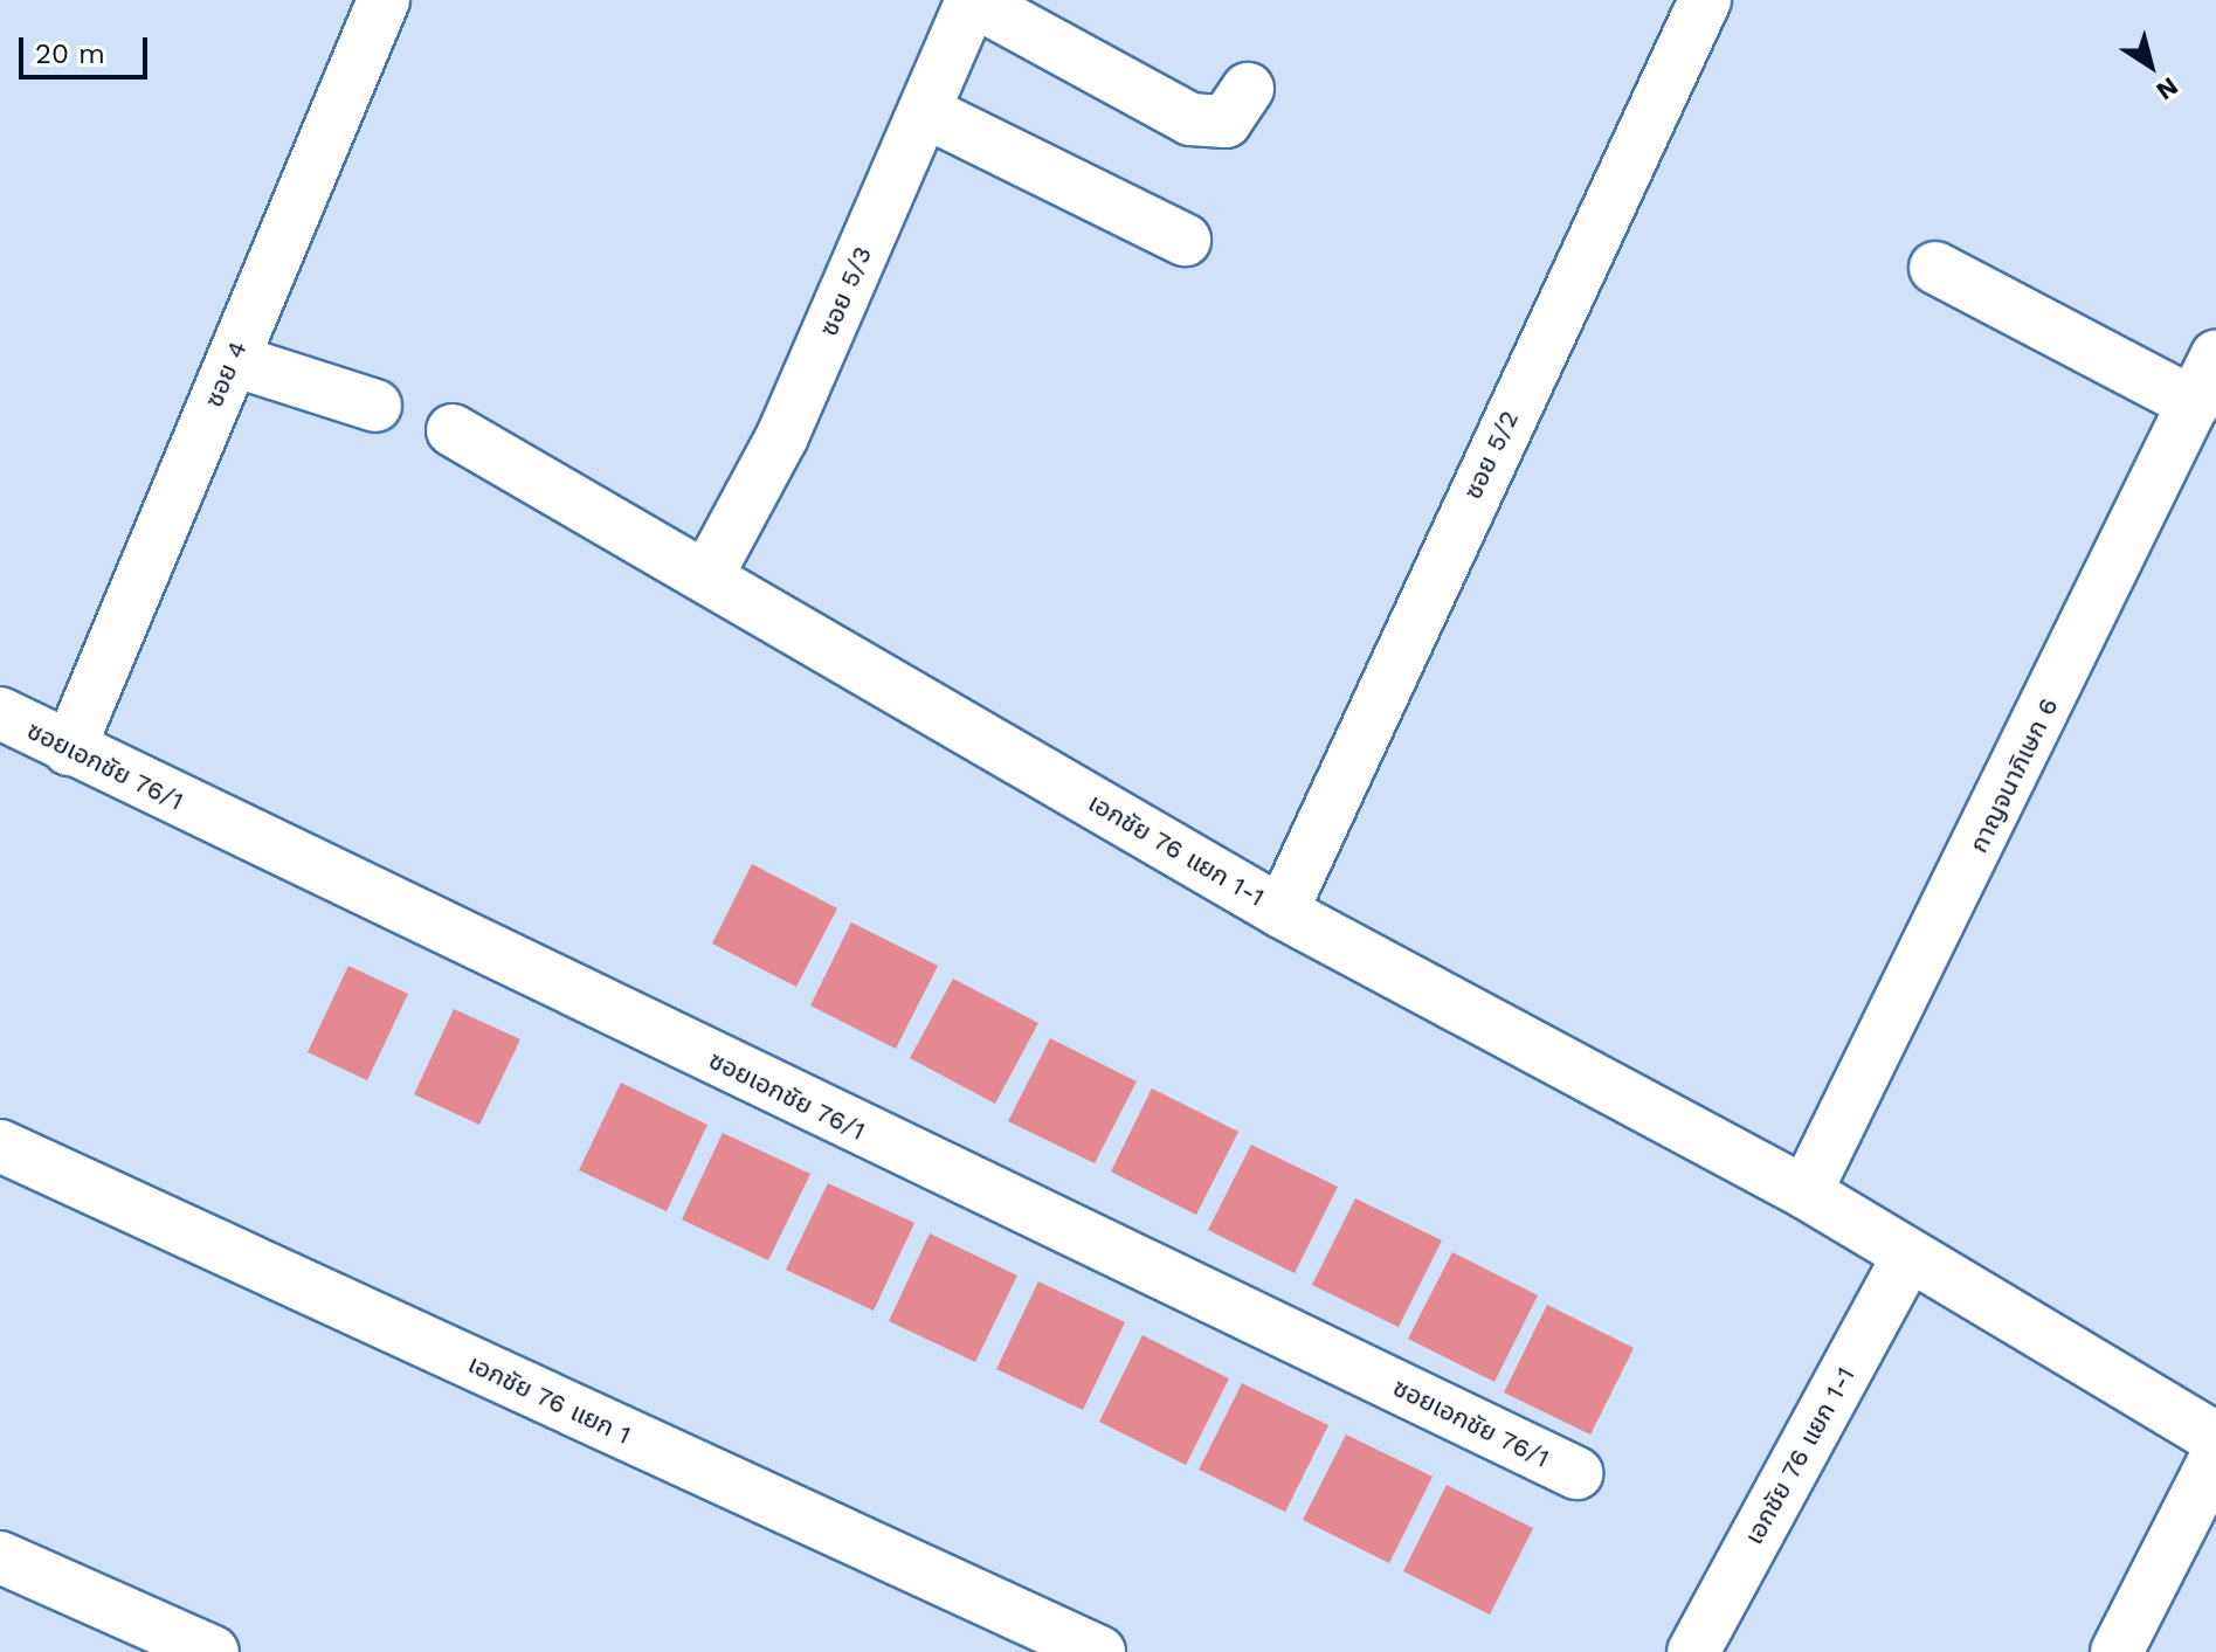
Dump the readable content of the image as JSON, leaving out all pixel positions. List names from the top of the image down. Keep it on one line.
{"streets":{"street":["ซอย 5/3","ซอย 4","ซอย 5/2","ซอยเอกชัย 76/1","กาญจนาภิเษก 6","เอกชัย 76 แยก 1-1","เอกชัย 76 แยก 1"]},"crossings":[["ซอย 5/3","เอกชัย 76 แยก 1-1"],["ซอย 4","ซอยเอกชัย 76/1"],["ซอย 5/2","เอกชัย 76 แยก 1-1"],["กาญจนาภิเษก 6","เอกชัย 76 แยก 1-1"]],"scale_bar":"20 m","north":"bottom right"}
